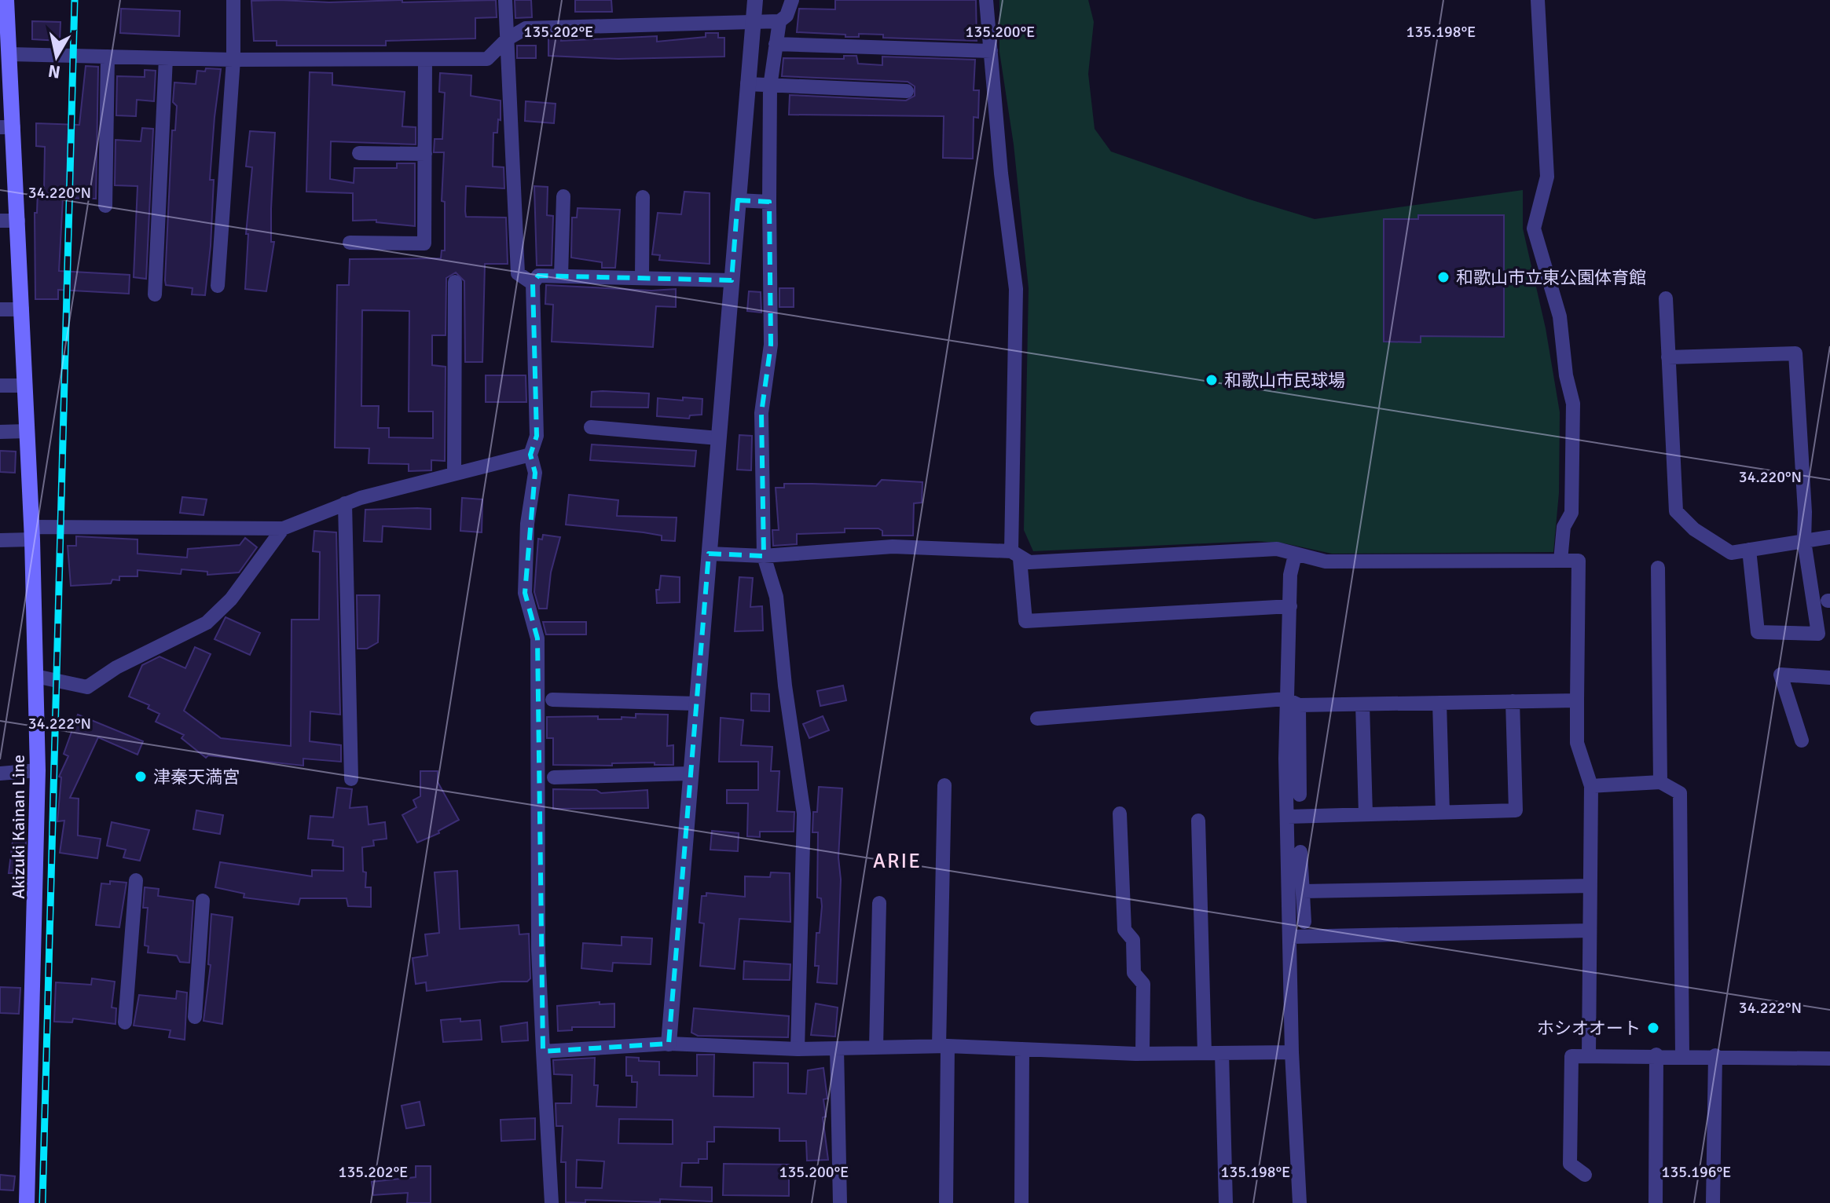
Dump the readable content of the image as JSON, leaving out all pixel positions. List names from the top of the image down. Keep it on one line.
{"streets":{"main road":["Akizuki Kainan Line"]},"districts":["ARIE"],"places":["和歌山市立東公園体育館","和歌山市民球場","津秦天満宮","ホシオオート"],"north":"bottom","coordinates":["135.202°E","135.200°E","135.198°E","34.220°N","34.222°N","135.196°E"]}
